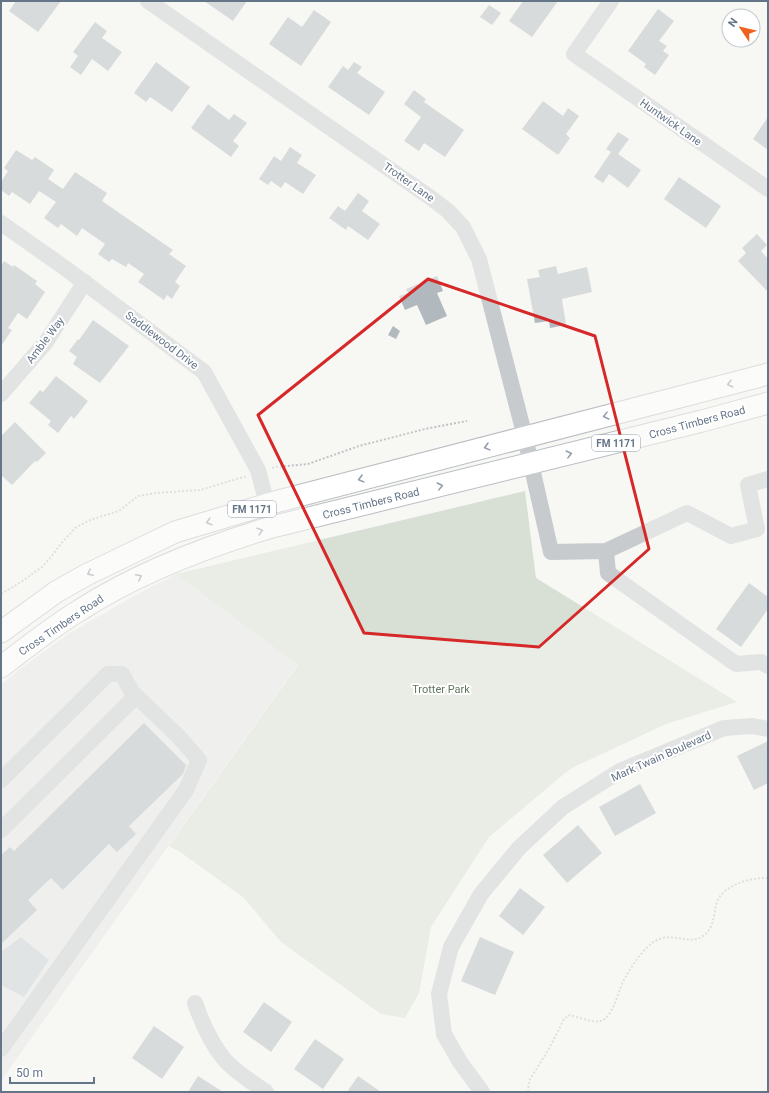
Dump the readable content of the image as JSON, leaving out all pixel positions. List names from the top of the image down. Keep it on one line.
{"streets":{"main road":["Cross Timbers Road","FM 1171"],"street":["Huntwick Lane","Trotter Lane","Amble Way","Saddlewood Drive","Mark Twain Boulevard"]},"crossings":[["Trotter Lane","Cross Timbers Road"],["Trotter Lane","FM 1171"],["Amble Way","Saddlewood Drive"],["Saddlewood Drive","FM 1171"]],"parks":["Trotter Park"],"scale_bar":"50 m","north":"top left"}
